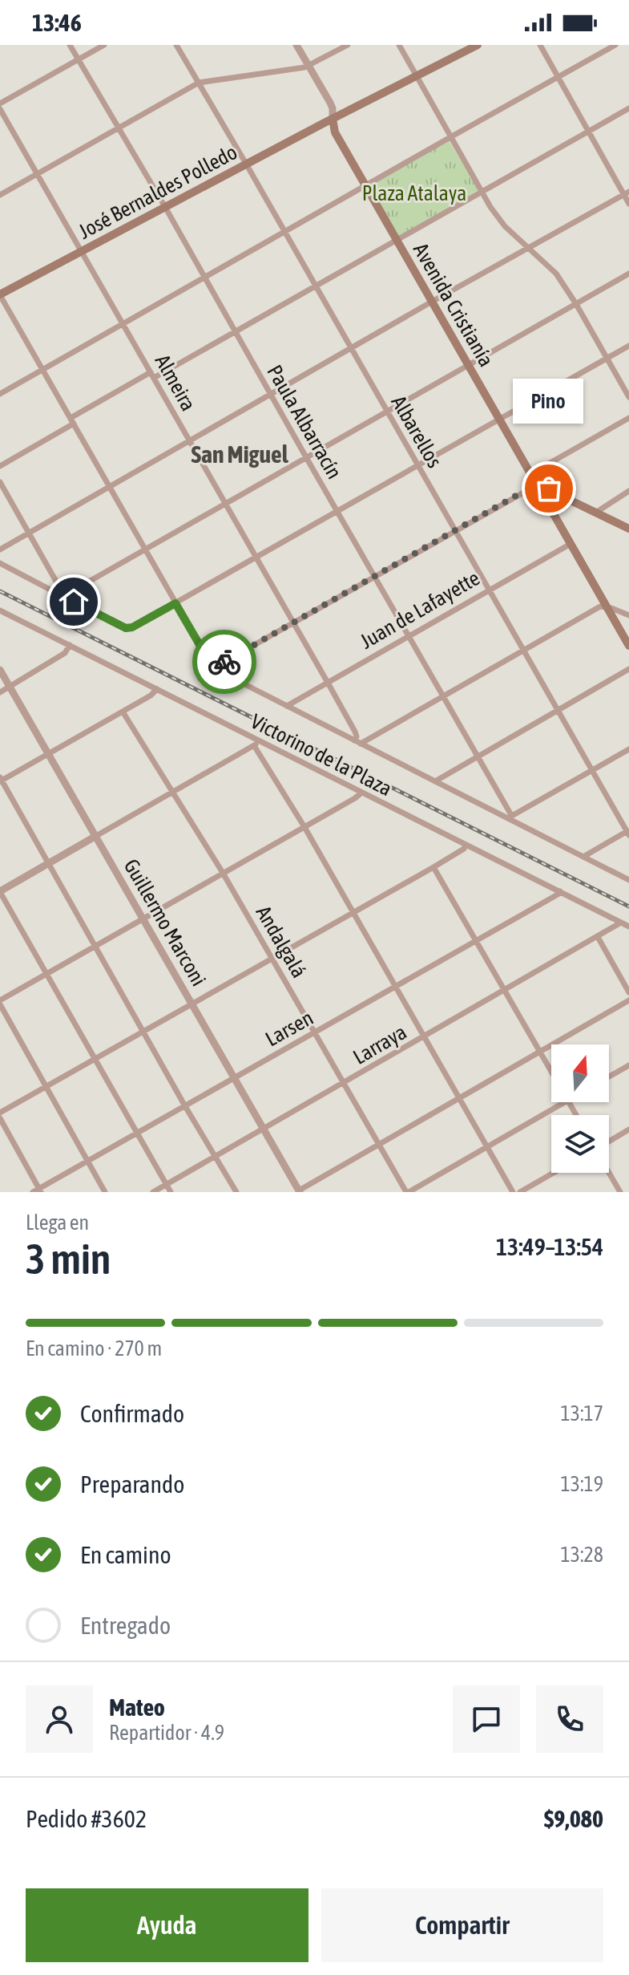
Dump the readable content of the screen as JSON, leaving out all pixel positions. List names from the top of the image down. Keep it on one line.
{"streets":{"main road":["José Bernaldes Polledo","Avenida Cristianía"],"street":["Almeira","Paula Albarracín","Albarellos","Juan de Lafayette","Victorino de la Plaza","Guillermo Marconi","Andalgalá","Larsen","Larraya"]},"crossings":[["José Bernaldes Polledo","Avenida Cristianía"],["José Bernaldes Polledo","Almeira"],["José Bernaldes Polledo","Paula Albarracín"],["José Bernaldes Polledo","Albarellos"],["Avenida Cristianía","Juan de Lafayette"],["Almeira","Juan de Lafayette"],["Paula Albarracín","Juan de Lafayette"],["Albarellos","Juan de Lafayette"],["Victorino de la Plaza","Larsen"],["Victorino de la Plaza","Larraya"],["Guillermo Marconi","Larsen"],["Guillermo Marconi","Larraya"],["Andalgalá","Larsen"],["Andalgalá","Larraya"]],"districts":["San Miguel"],"parks":["Plaza Atalaya"],"places":["Pino"],"north":"top","page":{"status":"13:46","bubble":"Pino","heading":["3 min","Llega en","13:49–13:54"],"panel":["Mateo","Repartidor · 4.9","Pedido #3602","$9,080"],"bar":"En camino · 270 m","list":[["Confirmado","13:17"],["Preparando","13:19"],["En camino","13:28"],"Entregado"],"buttons":["Ayuda","Compartir"]}}
